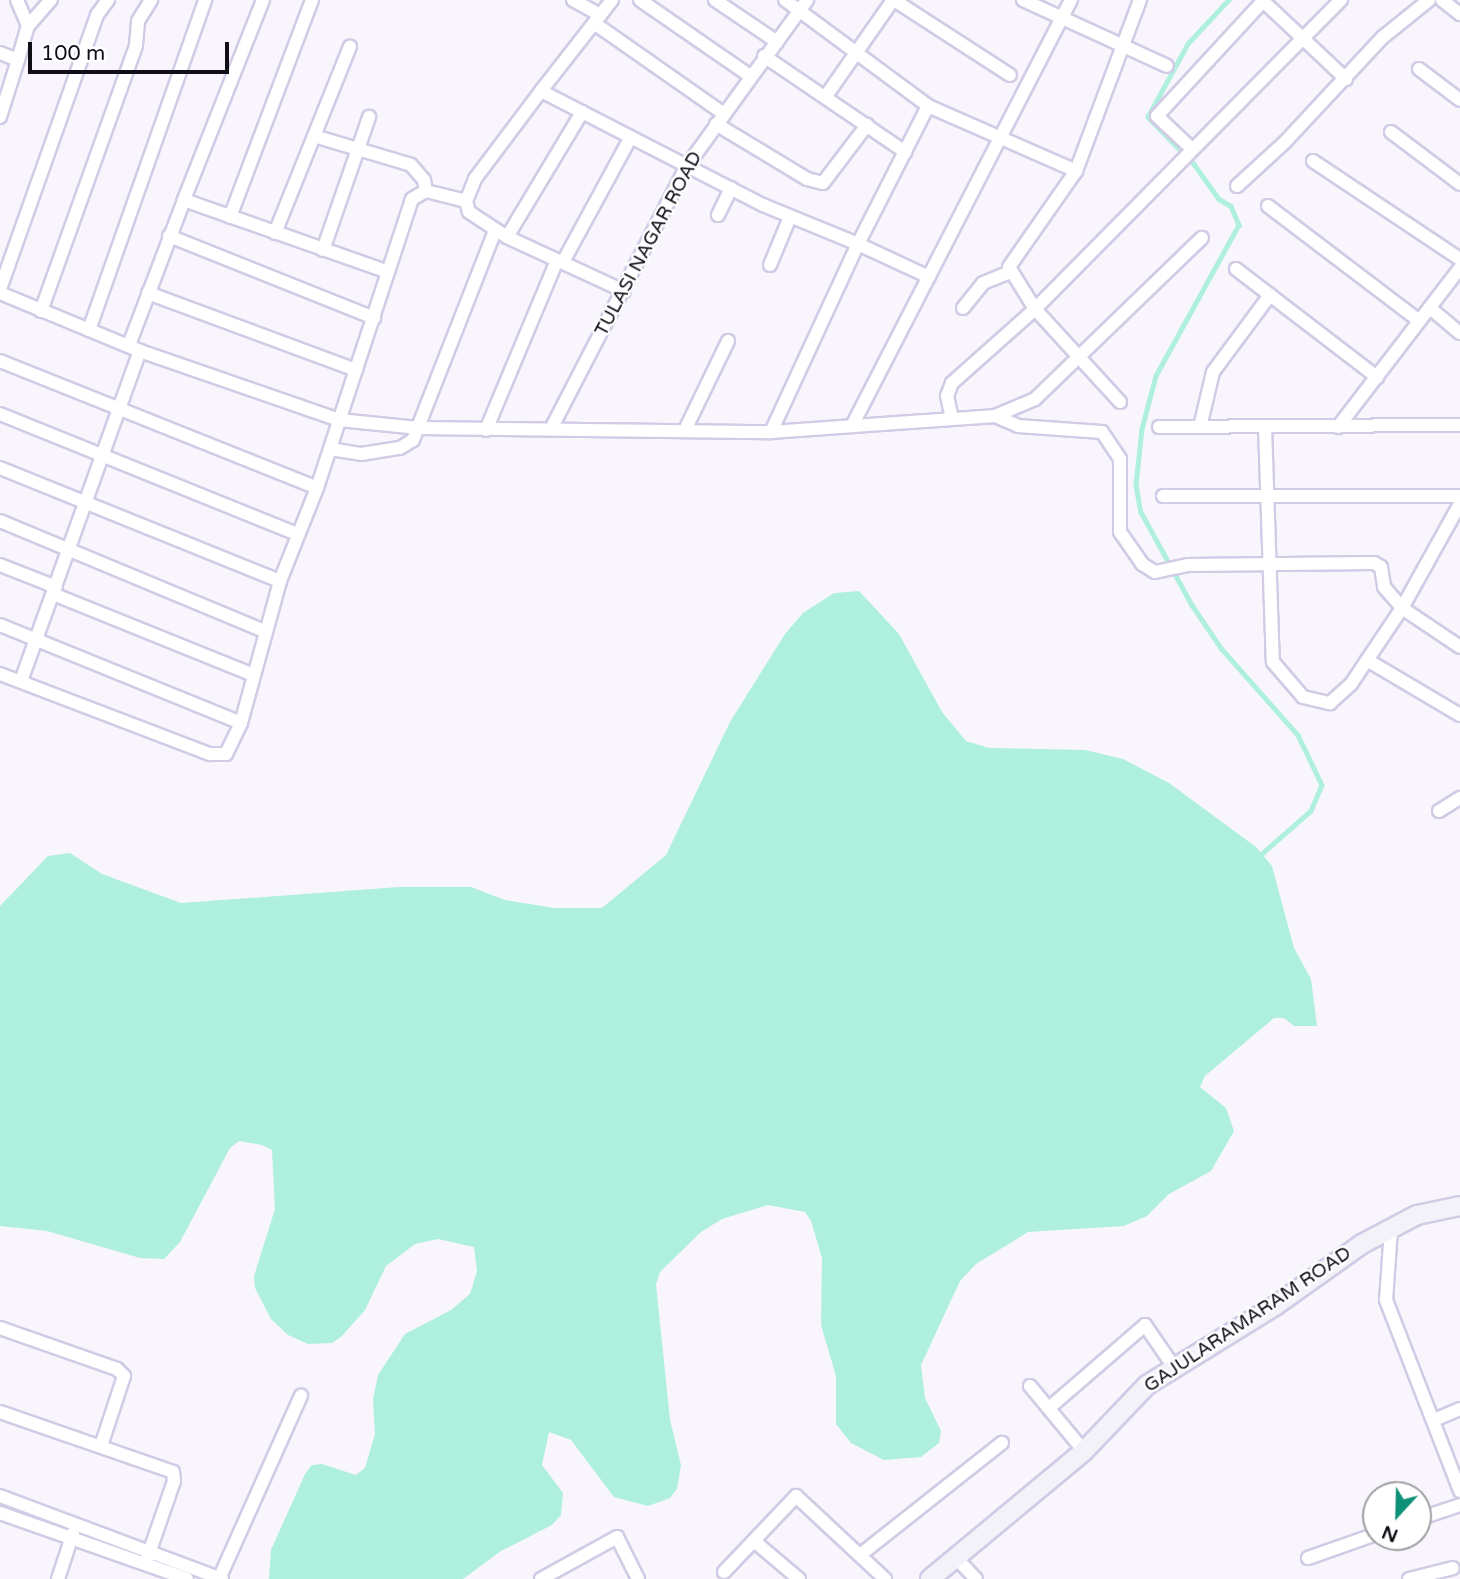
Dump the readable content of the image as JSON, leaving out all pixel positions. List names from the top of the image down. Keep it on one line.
{"streets":{"main road":["GAJULARAMARAM ROAD"],"street":["TULASI NAGAR ROAD"]},"scale_bar":"100 m","north":"bottom"}
